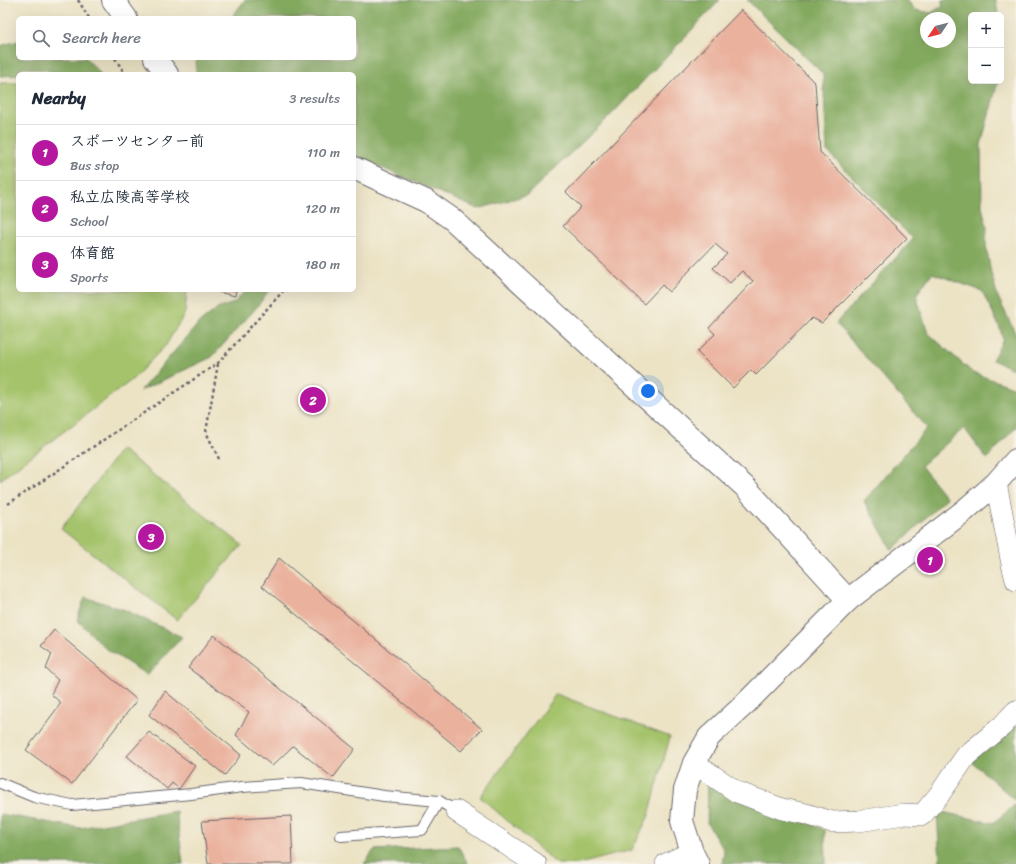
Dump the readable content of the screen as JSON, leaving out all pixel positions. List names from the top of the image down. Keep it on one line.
{"north":"bottom left","page":{"map_buttons":["+","−"],"search":"Search here","heading":["Nearby","3 results"],"list":[{"mark":"1","name":"スポーツセンター前","note":"Bus stop","value":"110 m"},{"mark":"2","name":"私立広陵高等学校","note":"School","value":"120 m"},{"mark":"3","name":"体育館","note":"Sports","value":"180 m"}],"pins":["2","3","1"]}}
